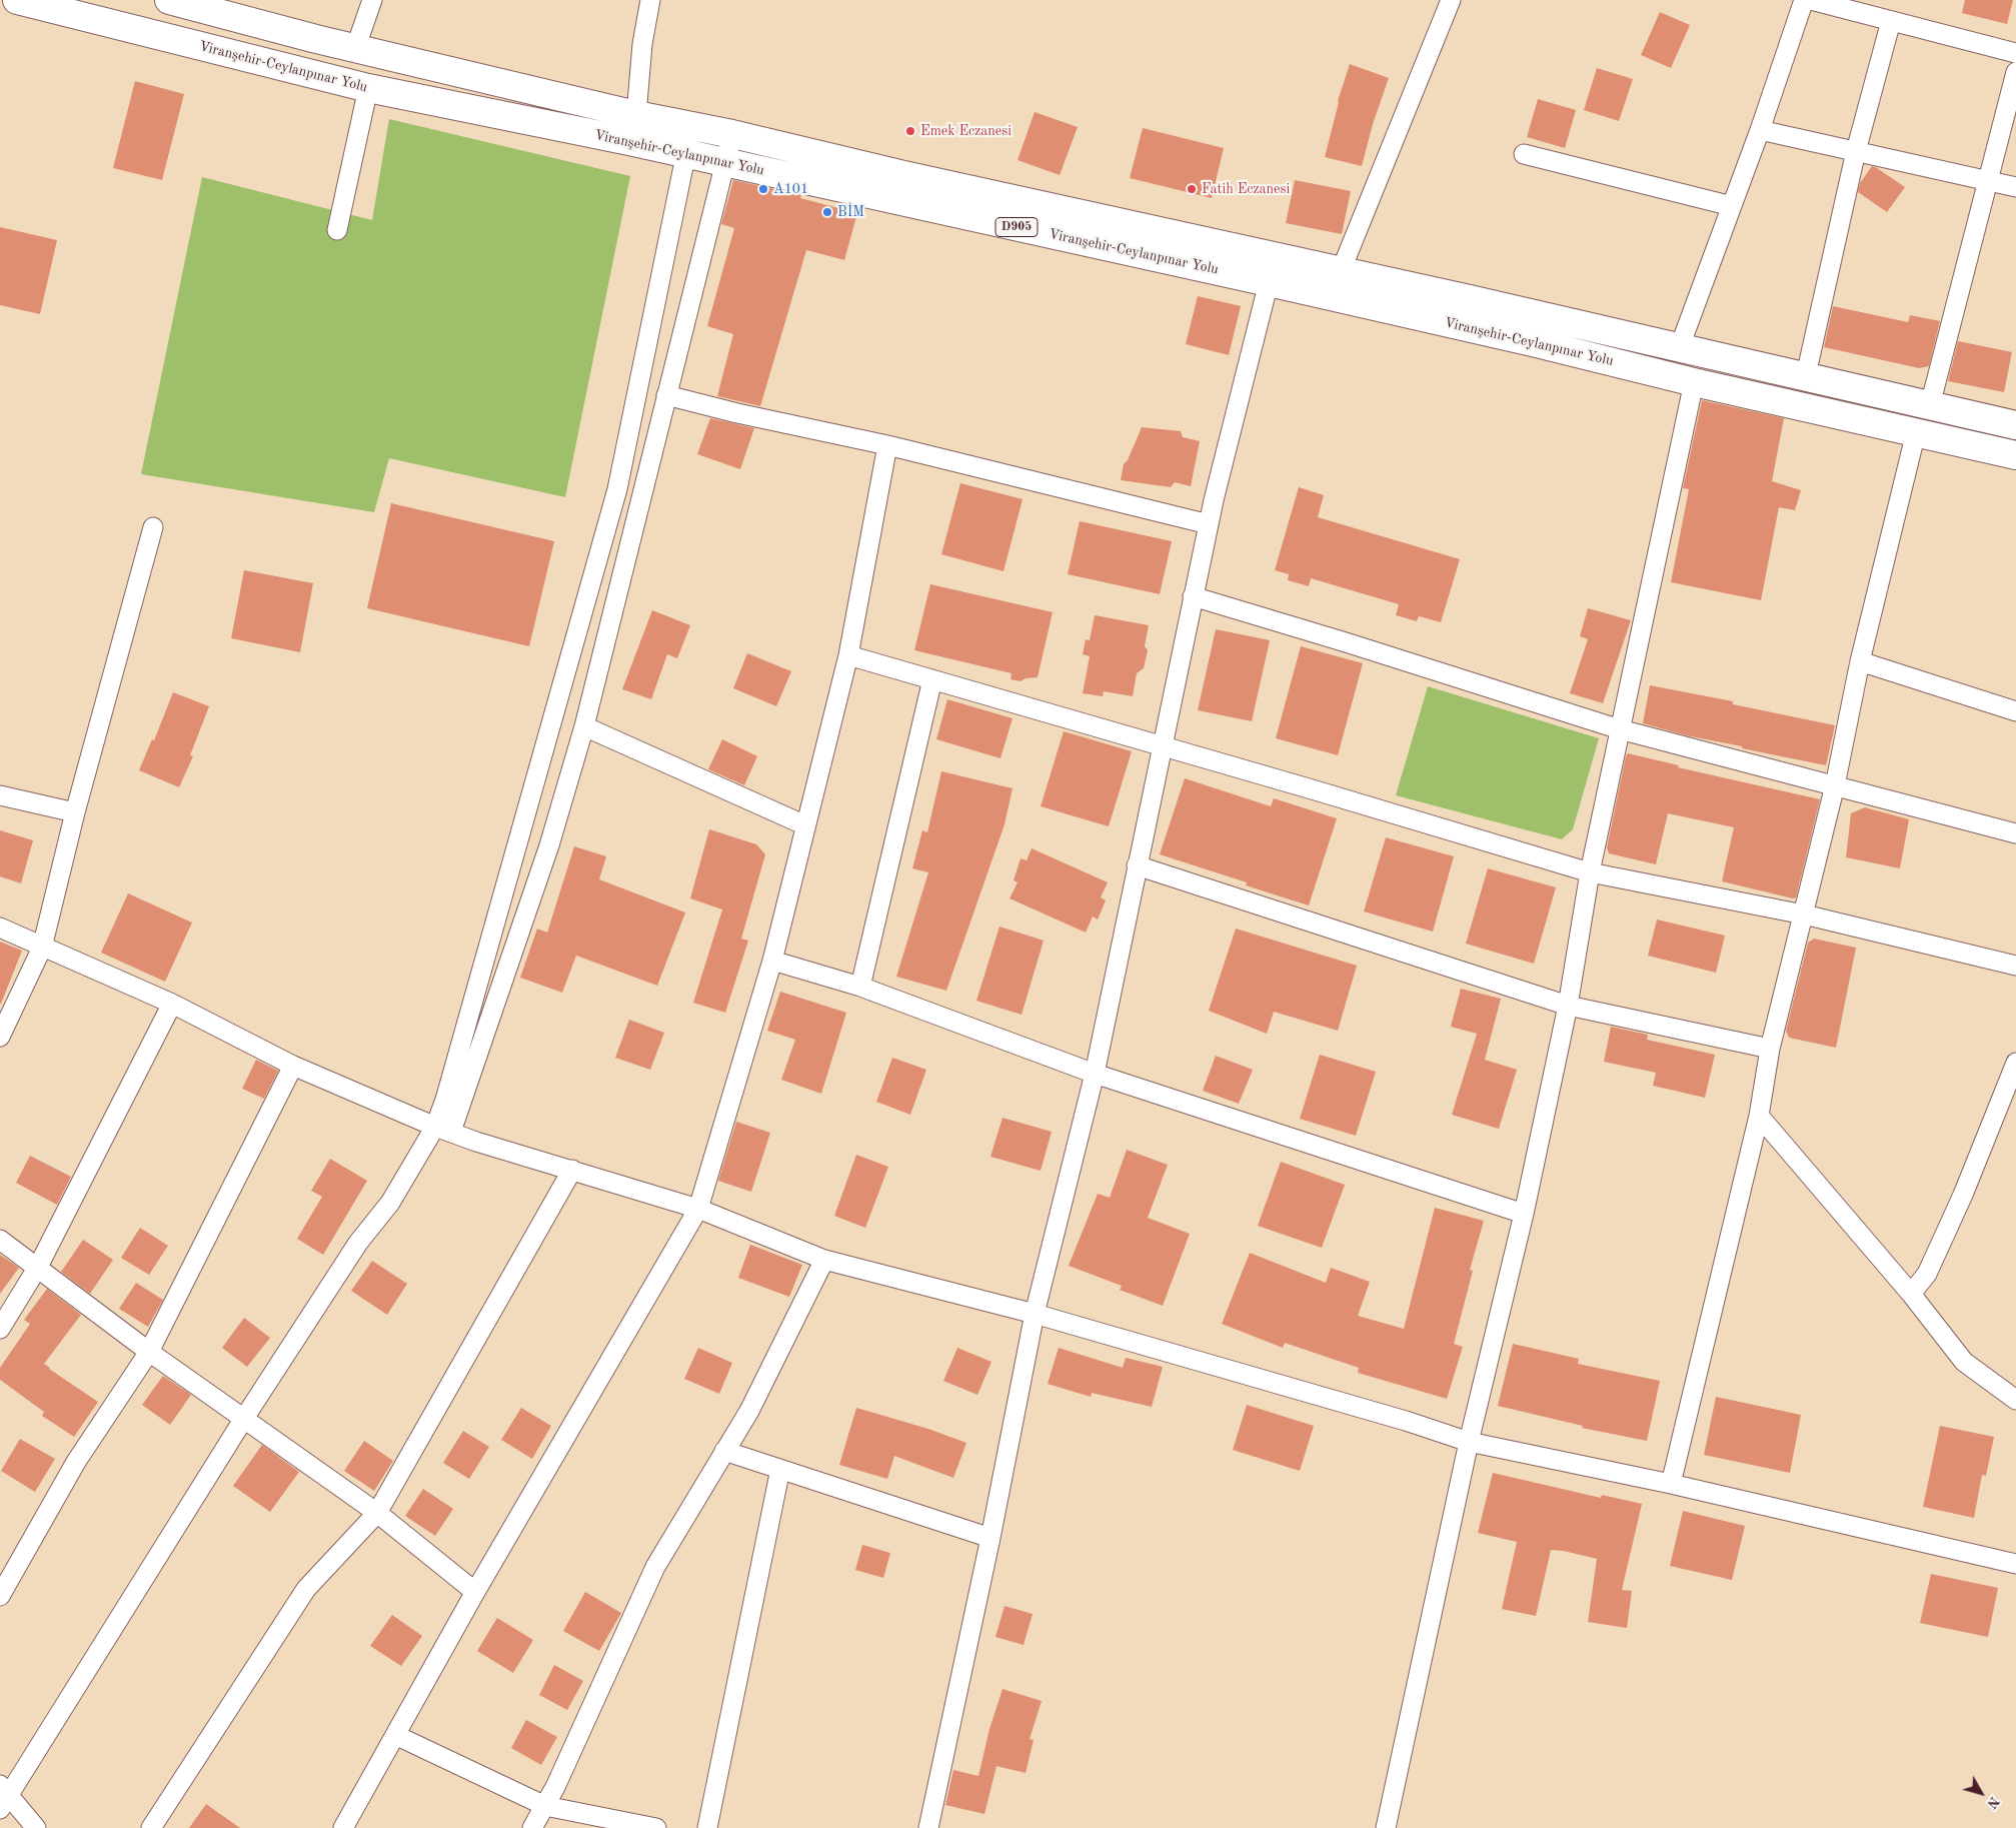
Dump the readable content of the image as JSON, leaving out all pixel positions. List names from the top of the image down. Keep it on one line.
{"streets":{"main road":["Viranşehir-Ceylanpınar Yolu","D905"]},"places":["Emek Eczanesi","A101","Fatih Eczanesi","BİM"],"north":"bottom right"}
